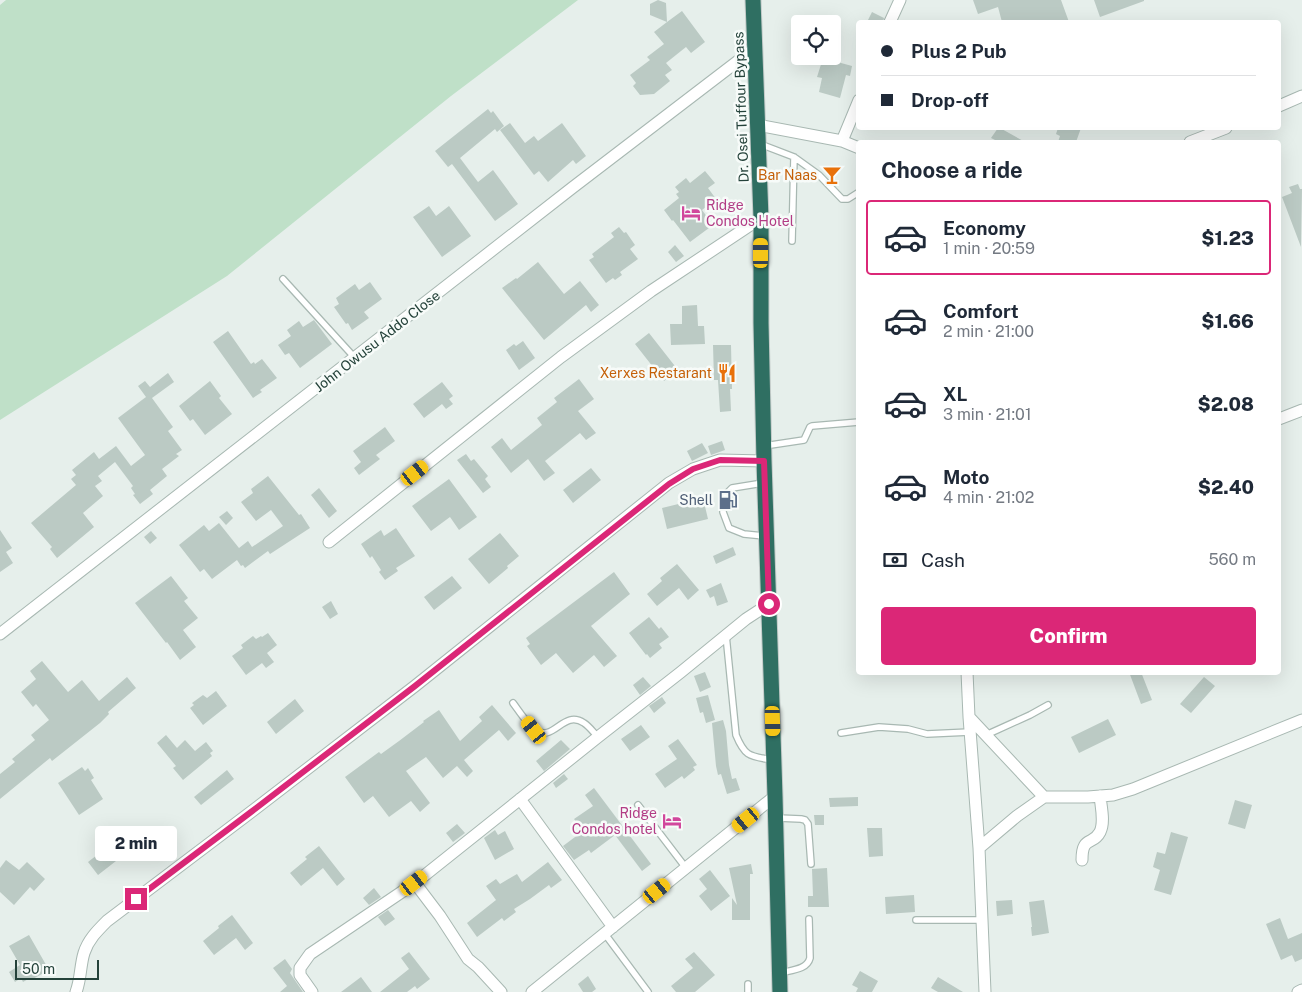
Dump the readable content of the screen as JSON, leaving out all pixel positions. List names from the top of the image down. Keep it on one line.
{"streets":{"highway":["Dr. Osei Tuffour Bypass"],"street":["John Owusu Addo Close"]},"crossings":[["Dr. Osei Tuffour Bypass","John Owusu Addo Close"]],"places":{"bar":["Bar Naas"],"hotel":["Ridge Condos Hotel","Ridge Condos hotel"],"restaurant":["Xerxes Restarant"],"fuel station":["Shell"]},"scale_bar":"50 m","page":{"banner":["Plus 2 Pub","Drop-off"],"heading":"Choose a ride","list":[{"name":"Economy","note":"1 min · 20:59","value":"$1.23"},{"name":"Comfort","note":"2 min · 21:00","value":"$1.66"},{"name":"XL","note":"3 min · 21:01","value":"$2.08"},{"name":"Moto","note":"4 min · 21:02","value":"$2.40"}],"pay":["Cash","560 m"],"buttons":"Confirm","bubble":"2 min","scale":"50 m"}}
